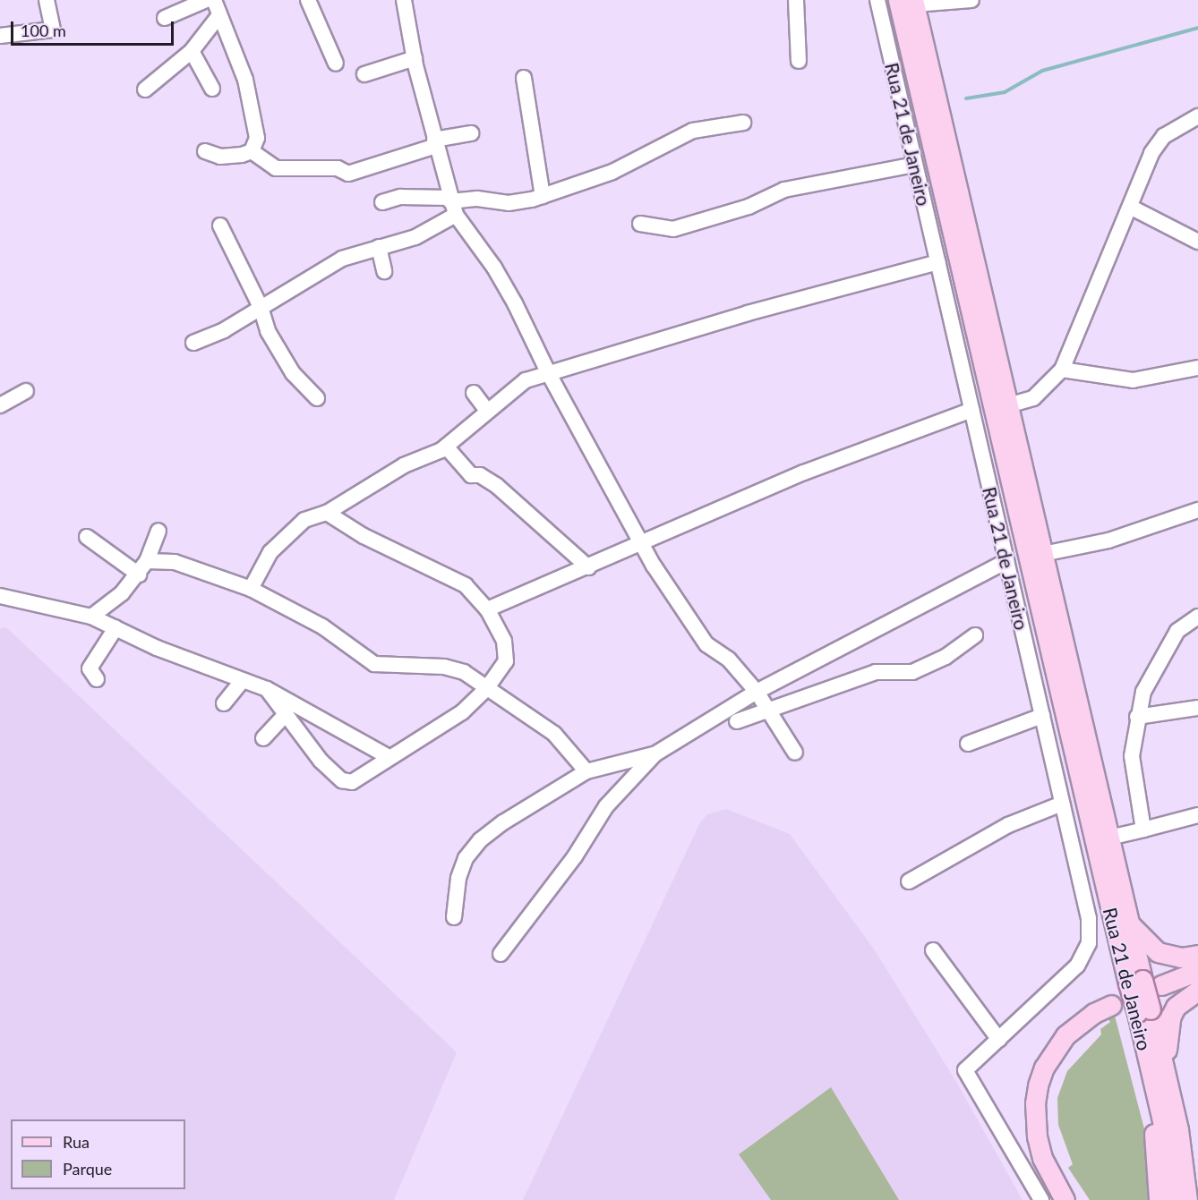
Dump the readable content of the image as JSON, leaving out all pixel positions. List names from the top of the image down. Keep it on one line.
{"streets":{"main road":["Rua 21 de Janeiro"]},"legend":["Rua","Parque"],"scale_bar":"100 m"}
